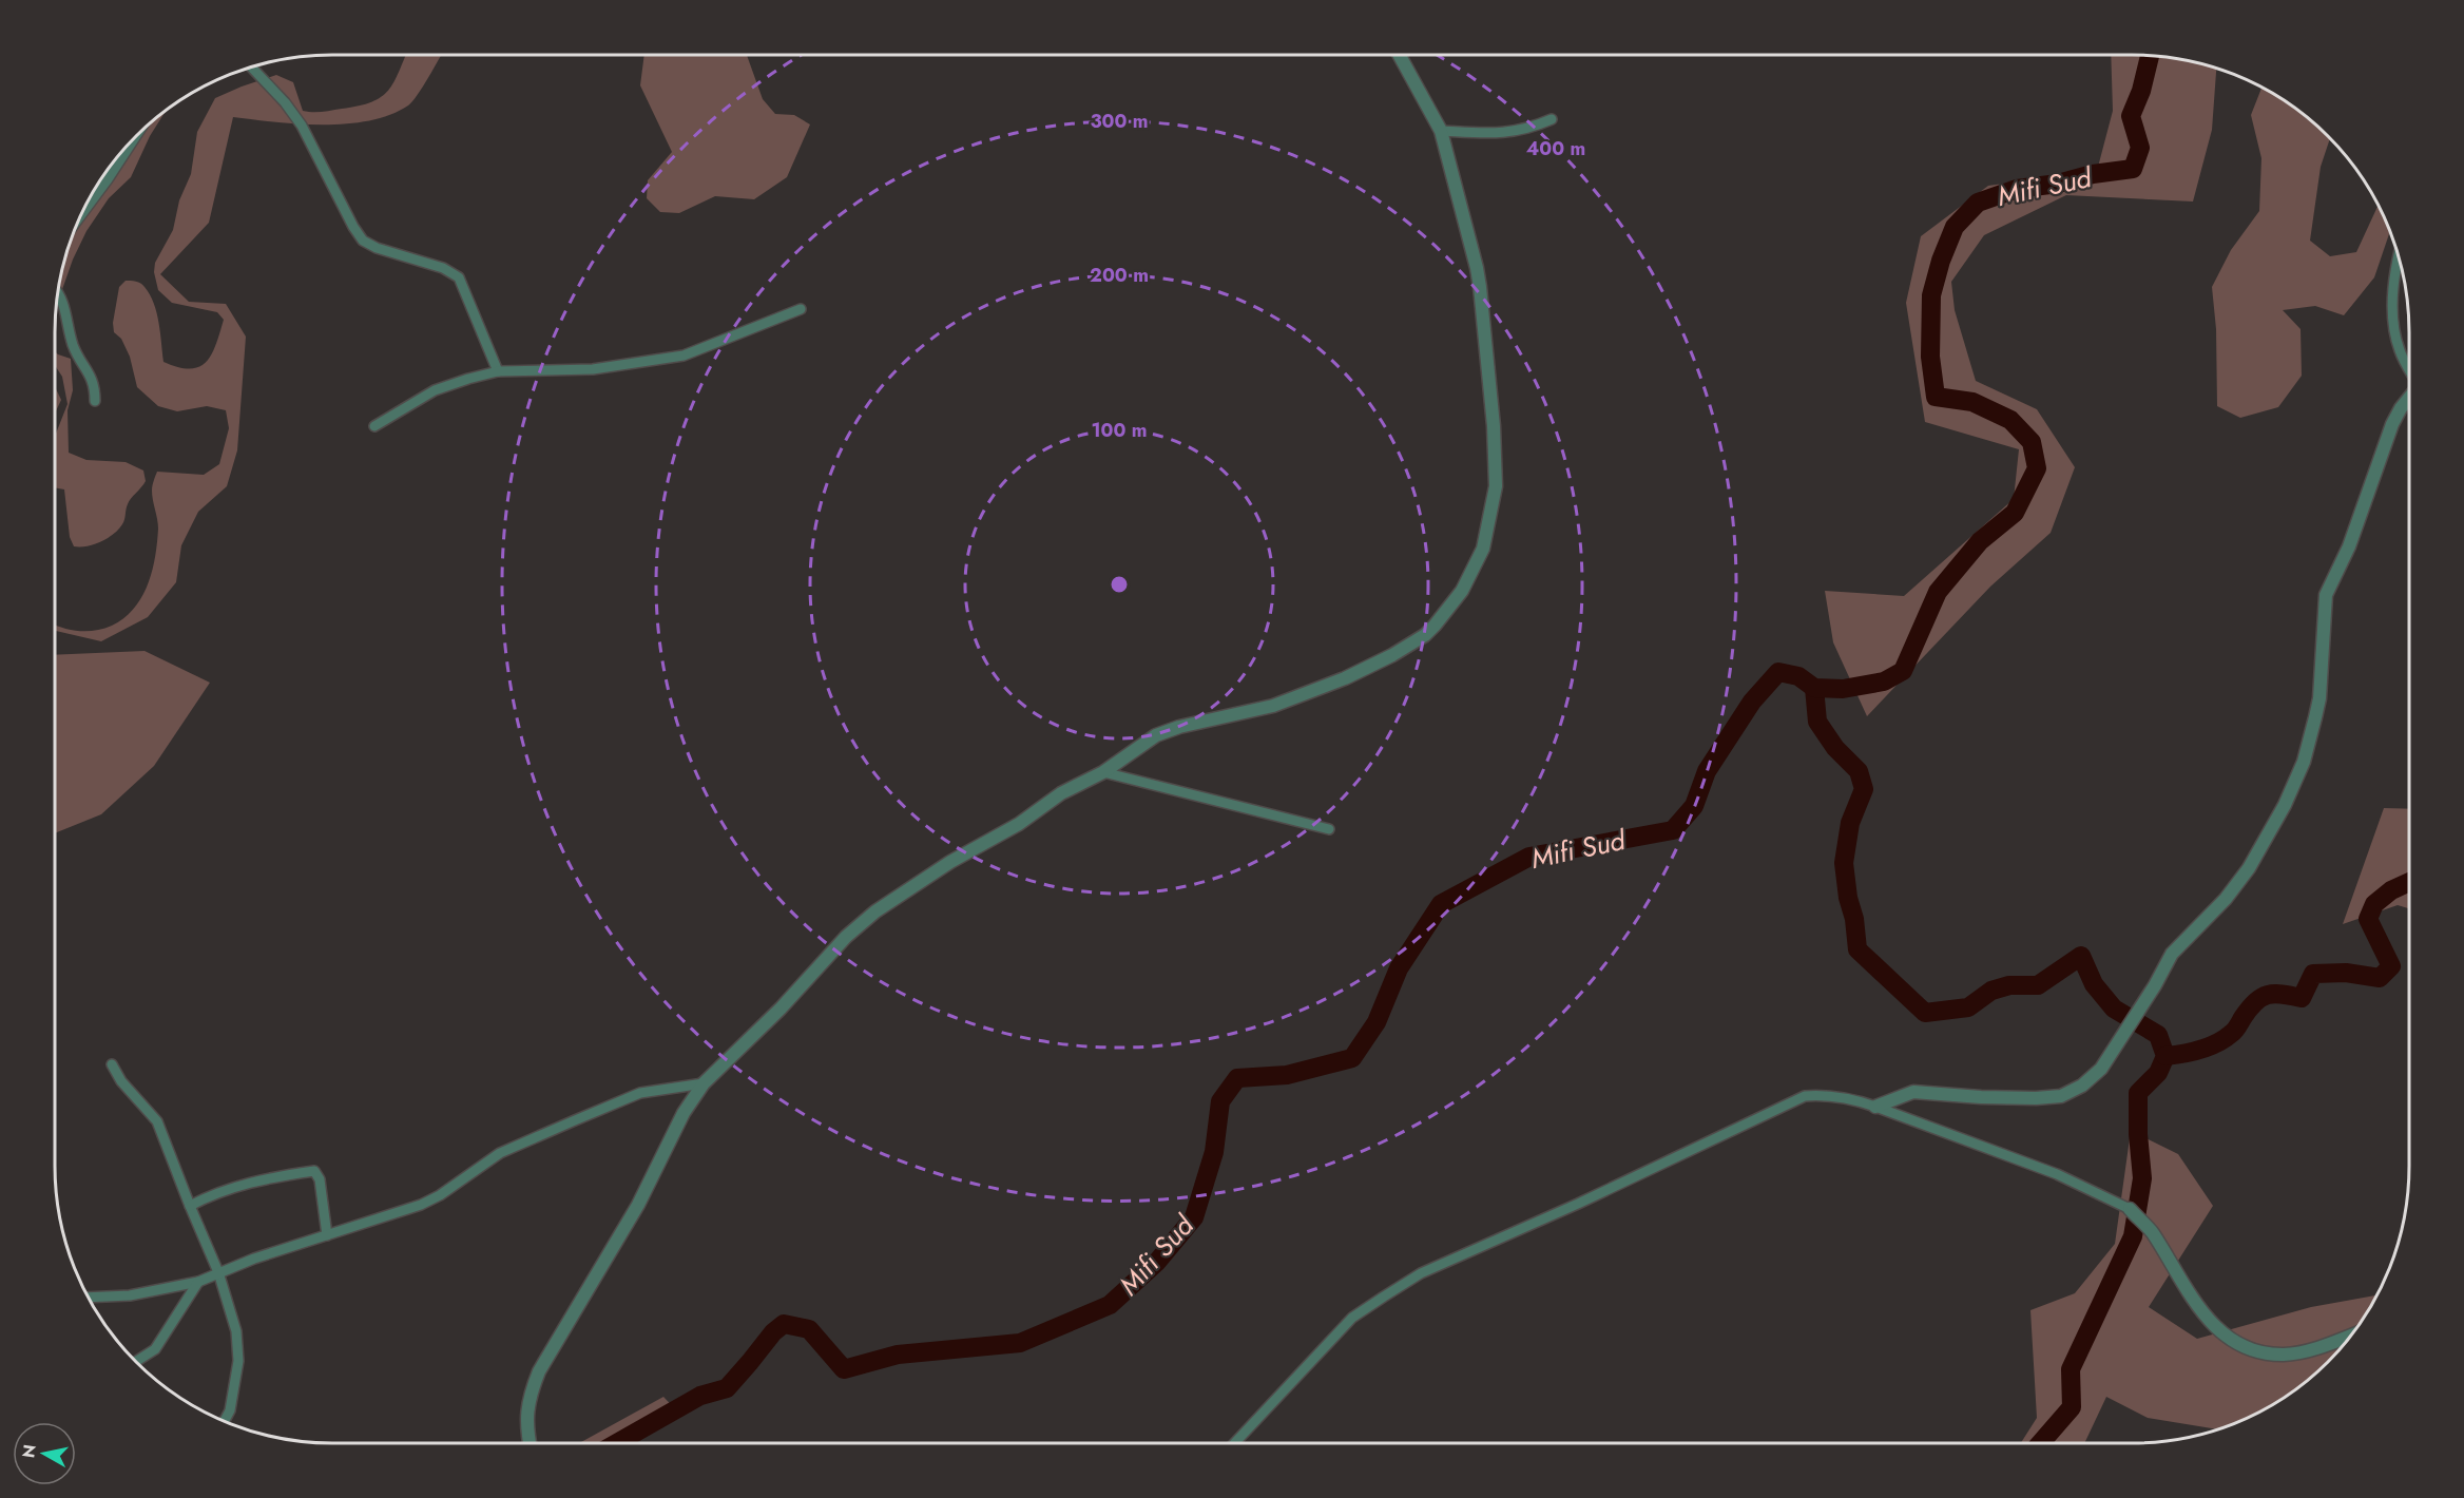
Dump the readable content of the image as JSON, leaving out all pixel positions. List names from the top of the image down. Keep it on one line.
{"water":["Mifi Sud"],"north":"left","rings":["300 m","400 m","200 m","100 m"]}
